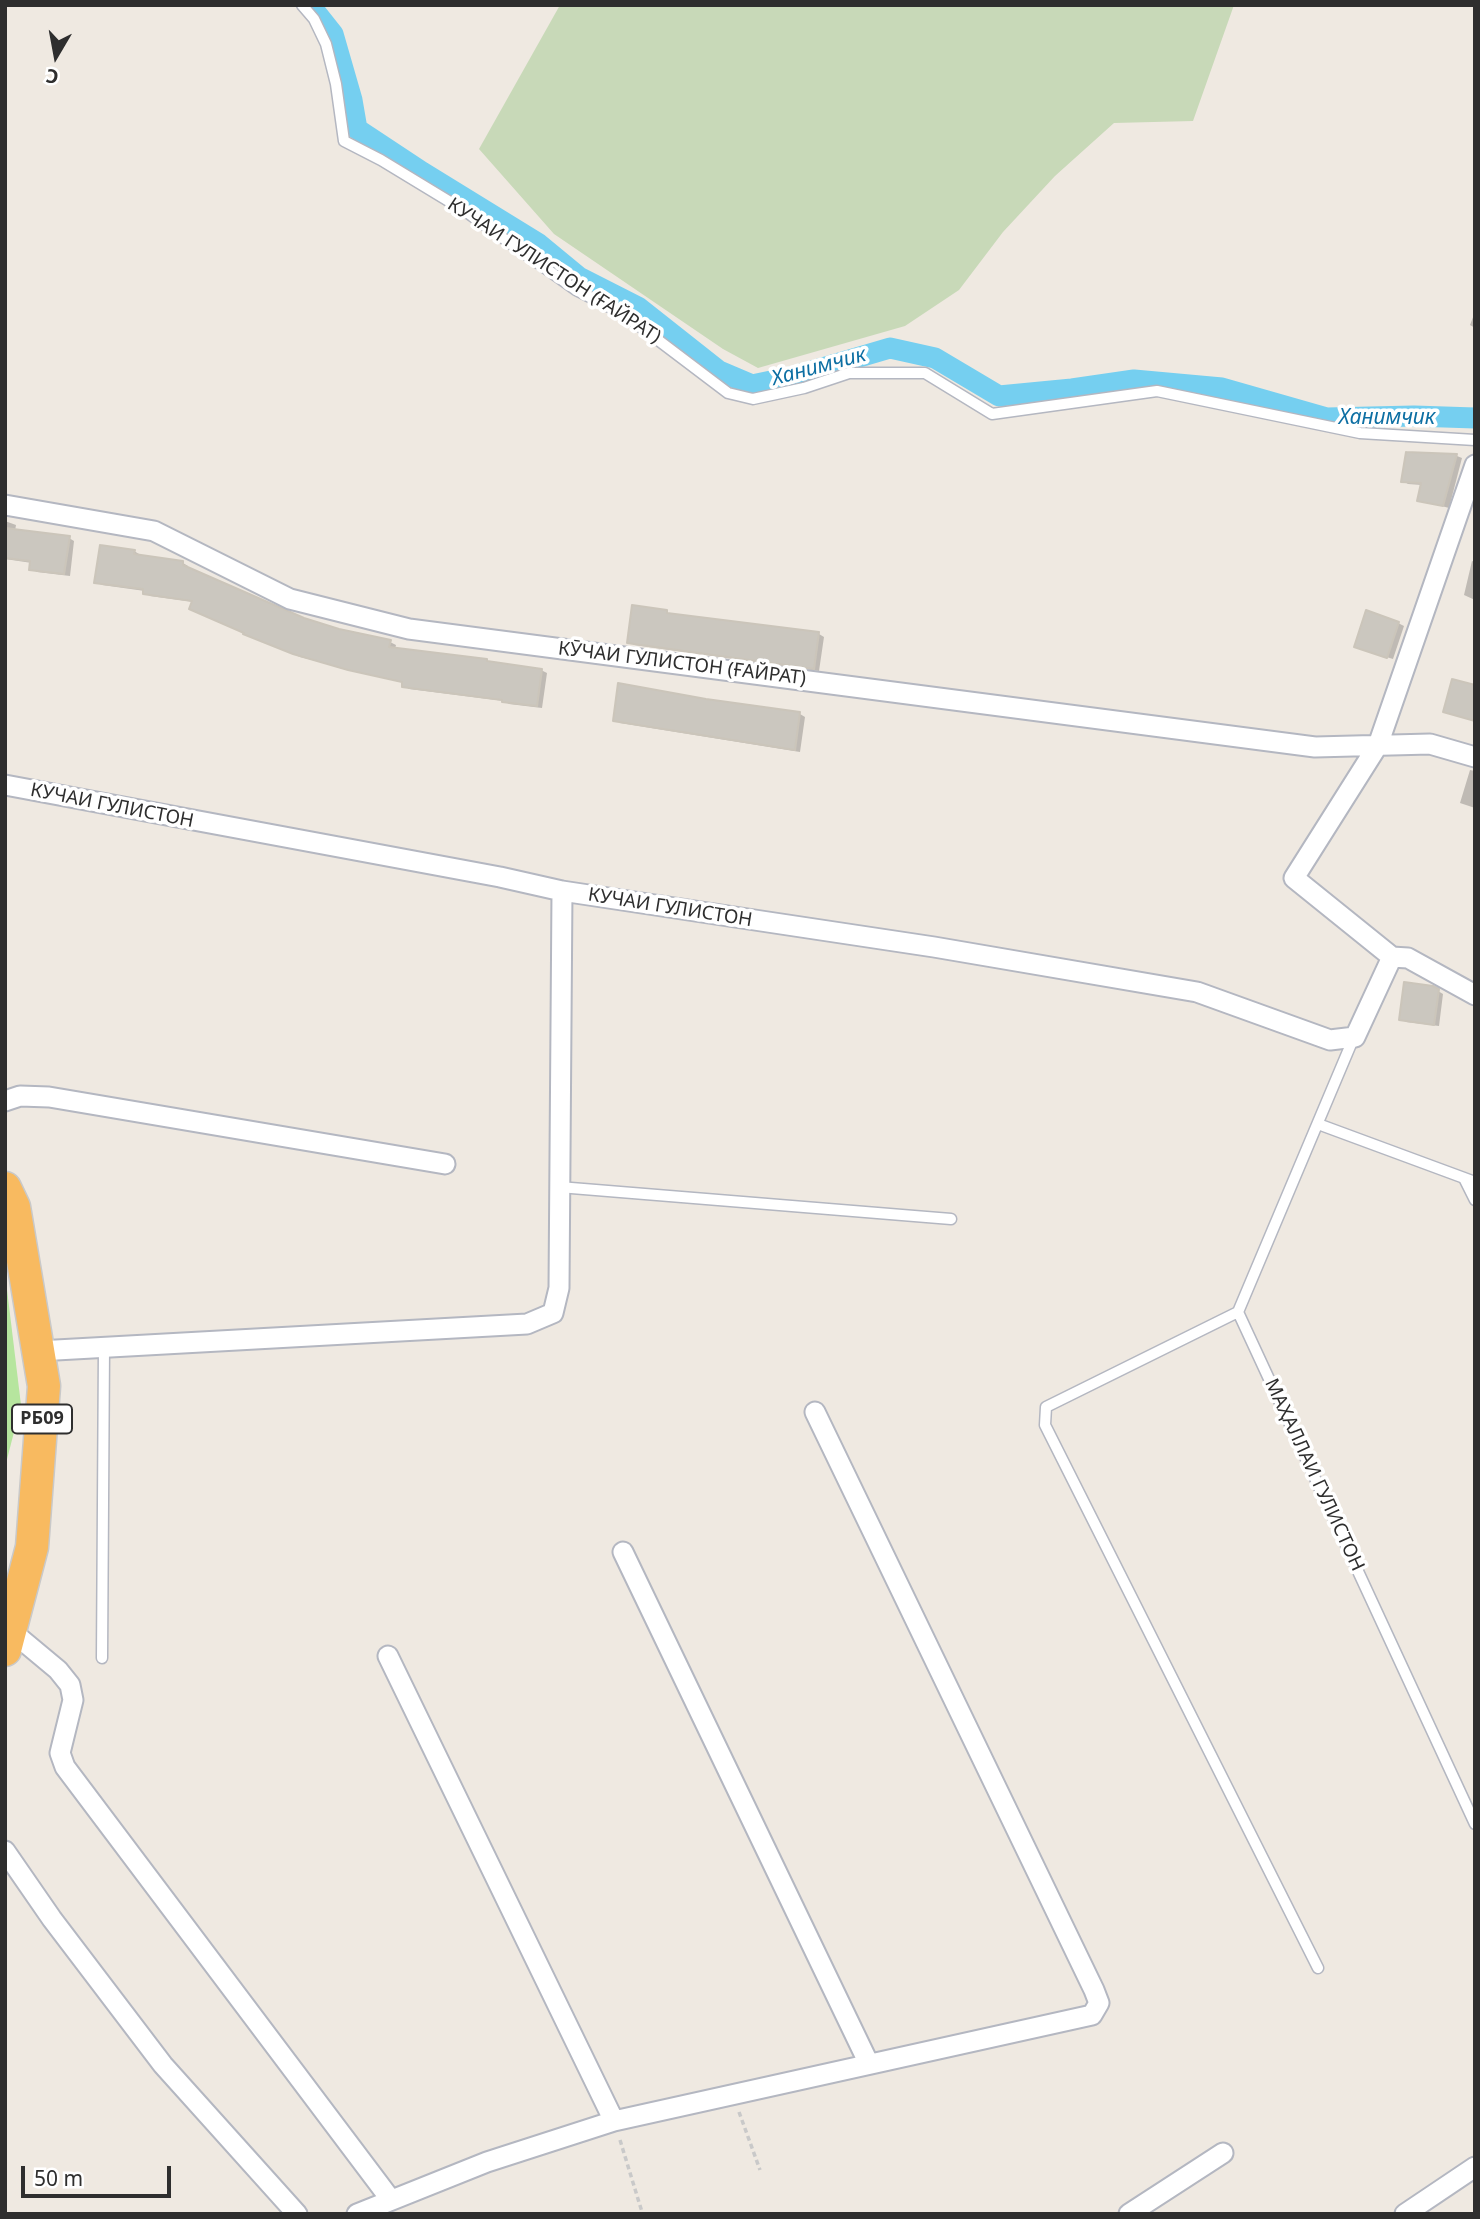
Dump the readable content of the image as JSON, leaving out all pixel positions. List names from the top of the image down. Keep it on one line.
{"streets":{"highway":["РБ09"],"street":["КӮЧАИ ГУЛИСТОН (ҒАЙРАТ)","КУЧАИ ГУЛИСТОН"],"lane":["КУЧАИ ГУЛИСТОН (ҒАЙРАТ)","МАҲАЛЛАИ ГУЛИСТОН"]},"water":["Ханимчик"],"scale_bar":"50 m","north":"bottom"}
